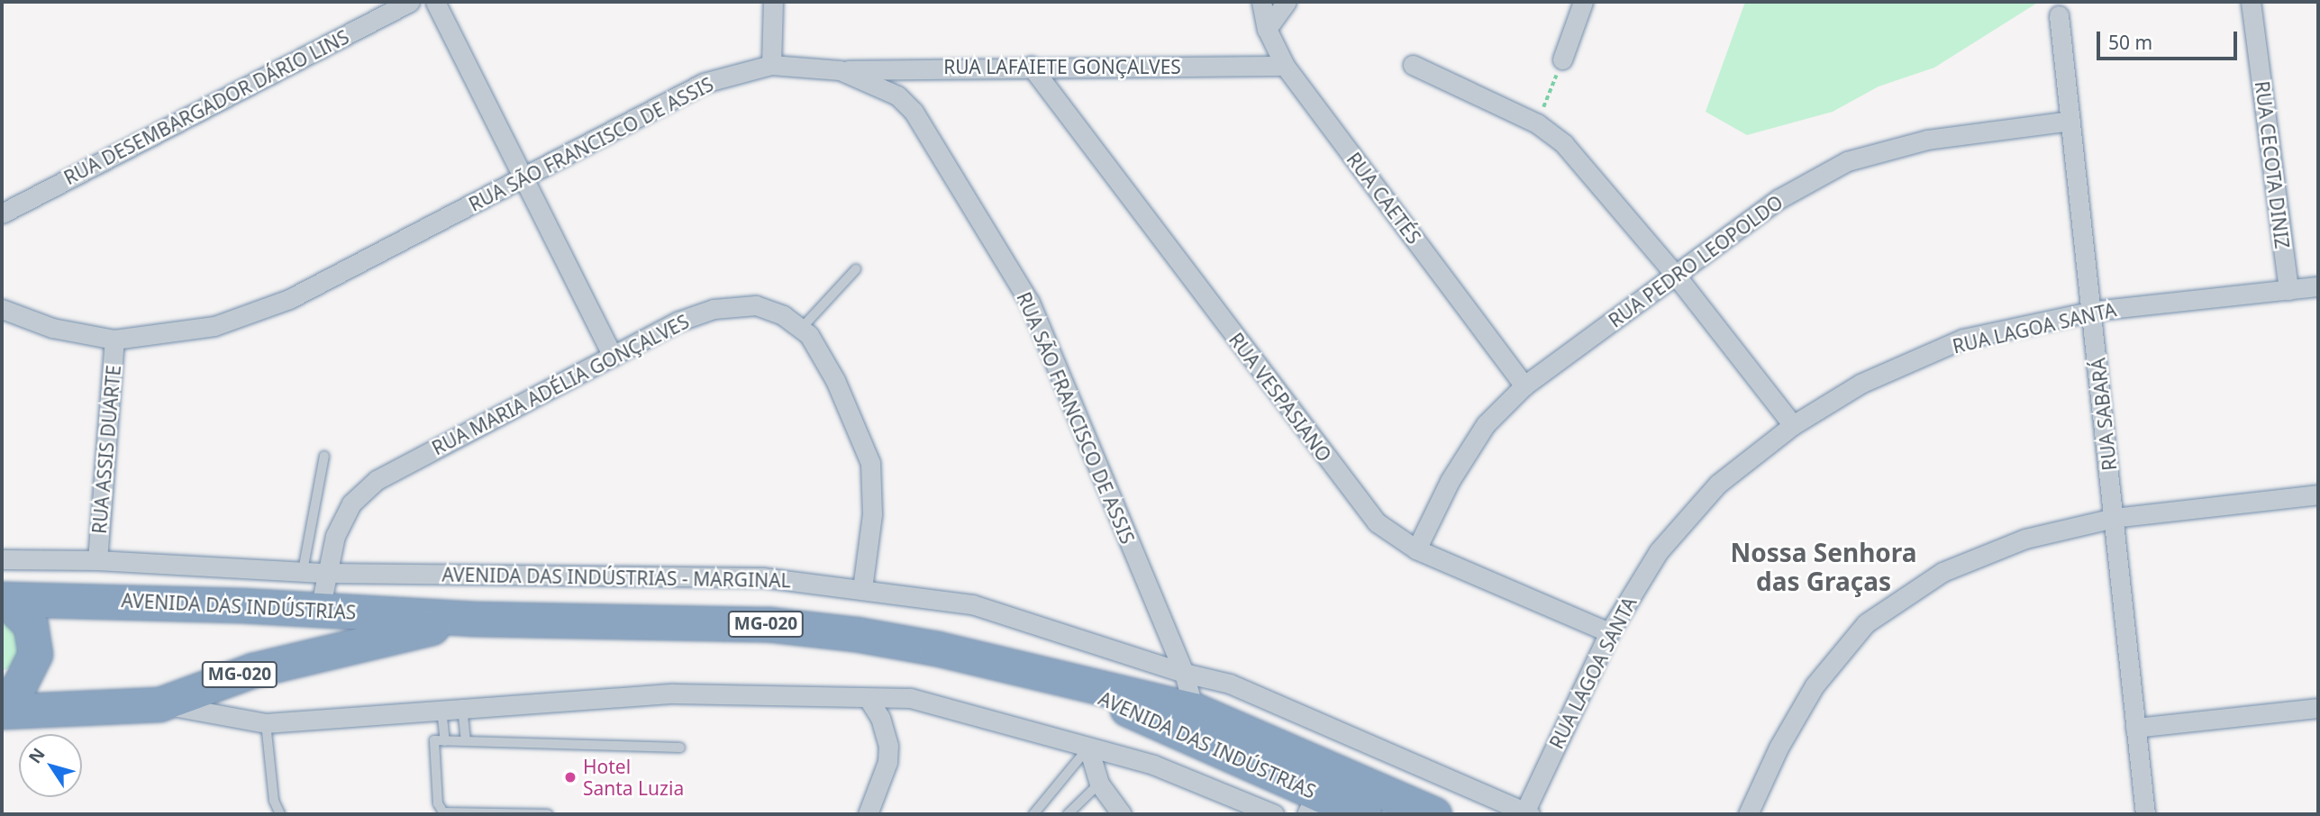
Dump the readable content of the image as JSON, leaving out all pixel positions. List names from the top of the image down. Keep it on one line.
{"streets":{"highway":["AVENIDA DAS INDÚSTRIAS","MG-020"],"street":["RUA LAFAIETE GONÇALVES","RUA DESEMBARGADOR DÁRIO LINS","RUA SÃO FRANCISCO DE ASSIS","RUA CECOTA DINIZ","RUA CAETÉS","RUA PEDRO LEOPOLDO","RUA LAGOA SANTA","RUA MARIA ADÉLIA GONÇALVES","RUA VESPASIANO","RUA SABARÁ","RUA ASSIS DUARTE","AVENIDA DAS INDÚSTRIAS - MARGINAL"]},"crossings":[["RUA LAFAIETE GONÇALVES","RUA SÃO FRANCISCO DE ASSIS"],["RUA LAFAIETE GONÇALVES","RUA CAETÉS"],["RUA LAFAIETE GONÇALVES","RUA VESPASIANO"],["RUA SÃO FRANCISCO DE ASSIS","RUA ASSIS DUARTE"],["RUA SÃO FRANCISCO DE ASSIS","AVENIDA DAS INDÚSTRIAS - MARGINAL"],["RUA SÃO FRANCISCO DE ASSIS","AVENIDA DAS INDÚSTRIAS"],["RUA CECOTA DINIZ","RUA LAGOA SANTA"],["RUA CAETÉS","RUA PEDRO LEOPOLDO"],["RUA PEDRO LEOPOLDO","RUA VESPASIANO"],["RUA PEDRO LEOPOLDO","RUA SABARÁ"],["RUA LAGOA SANTA","RUA VESPASIANO"],["RUA LAGOA SANTA","RUA SABARÁ"],["RUA LAGOA SANTA","AVENIDA DAS INDÚSTRIAS - MARGINAL"],["RUA MARIA ADÉLIA GONÇALVES","AVENIDA DAS INDÚSTRIAS - MARGINAL"],["RUA MARIA ADÉLIA GONÇALVES","AVENIDA DAS INDÚSTRIAS"],["RUA ASSIS DUARTE","AVENIDA DAS INDÚSTRIAS - MARGINAL"]],"districts":["Nossa Senhora das Graças"],"places":["Hotel Santa Luzia"],"scale_bar":"50 m","north":"top left"}
